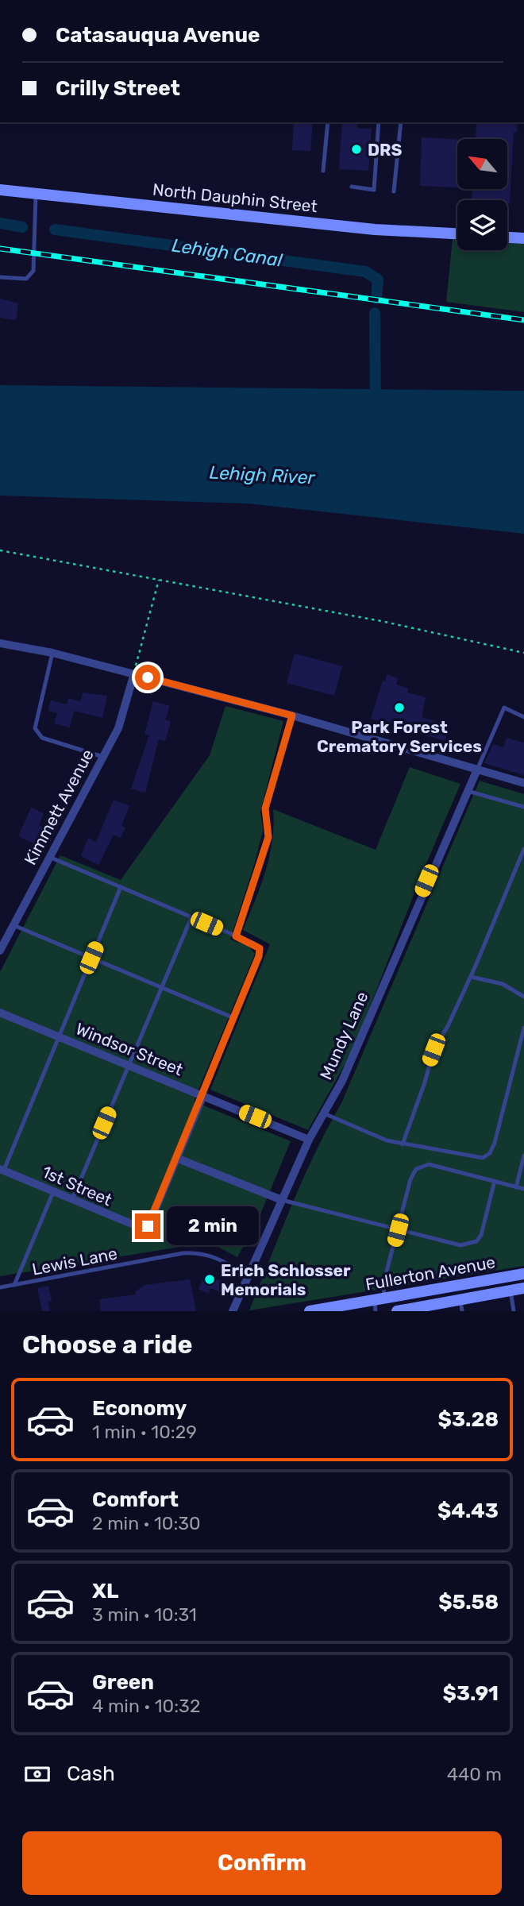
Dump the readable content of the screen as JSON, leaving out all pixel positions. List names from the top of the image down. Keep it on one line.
{"streets":{"street":["North Dauphin Street","Kimmett Avenue","Mundy Lane","Windsor Street","1st Street","Fullerton Avenue"],"lane":["Lewis Lane"]},"crossings":[["Mundy Lane","Windsor Street"],["Mundy Lane","Lewis Lane"]],"water":["Lehigh Canal","Lehigh River"],"places":["DRS","Park Forest Crematory Services","Erich Schlosser Memorials"],"north":"top left","page":{"banner":["Catasauqua Avenue","Crilly Street"],"bubble":"2 min","heading":"Choose a ride","list":[{"name":"Economy","note":"1 min · 10:29","value":"$3.28"},{"name":"Comfort","note":"2 min · 10:30","value":"$4.43"},{"name":"XL","note":"3 min · 10:31","value":"$5.58"},{"name":"Green","note":"4 min · 10:32","value":"$3.91"}],"pay":["Cash","440 m"],"buttons":"Confirm"}}
